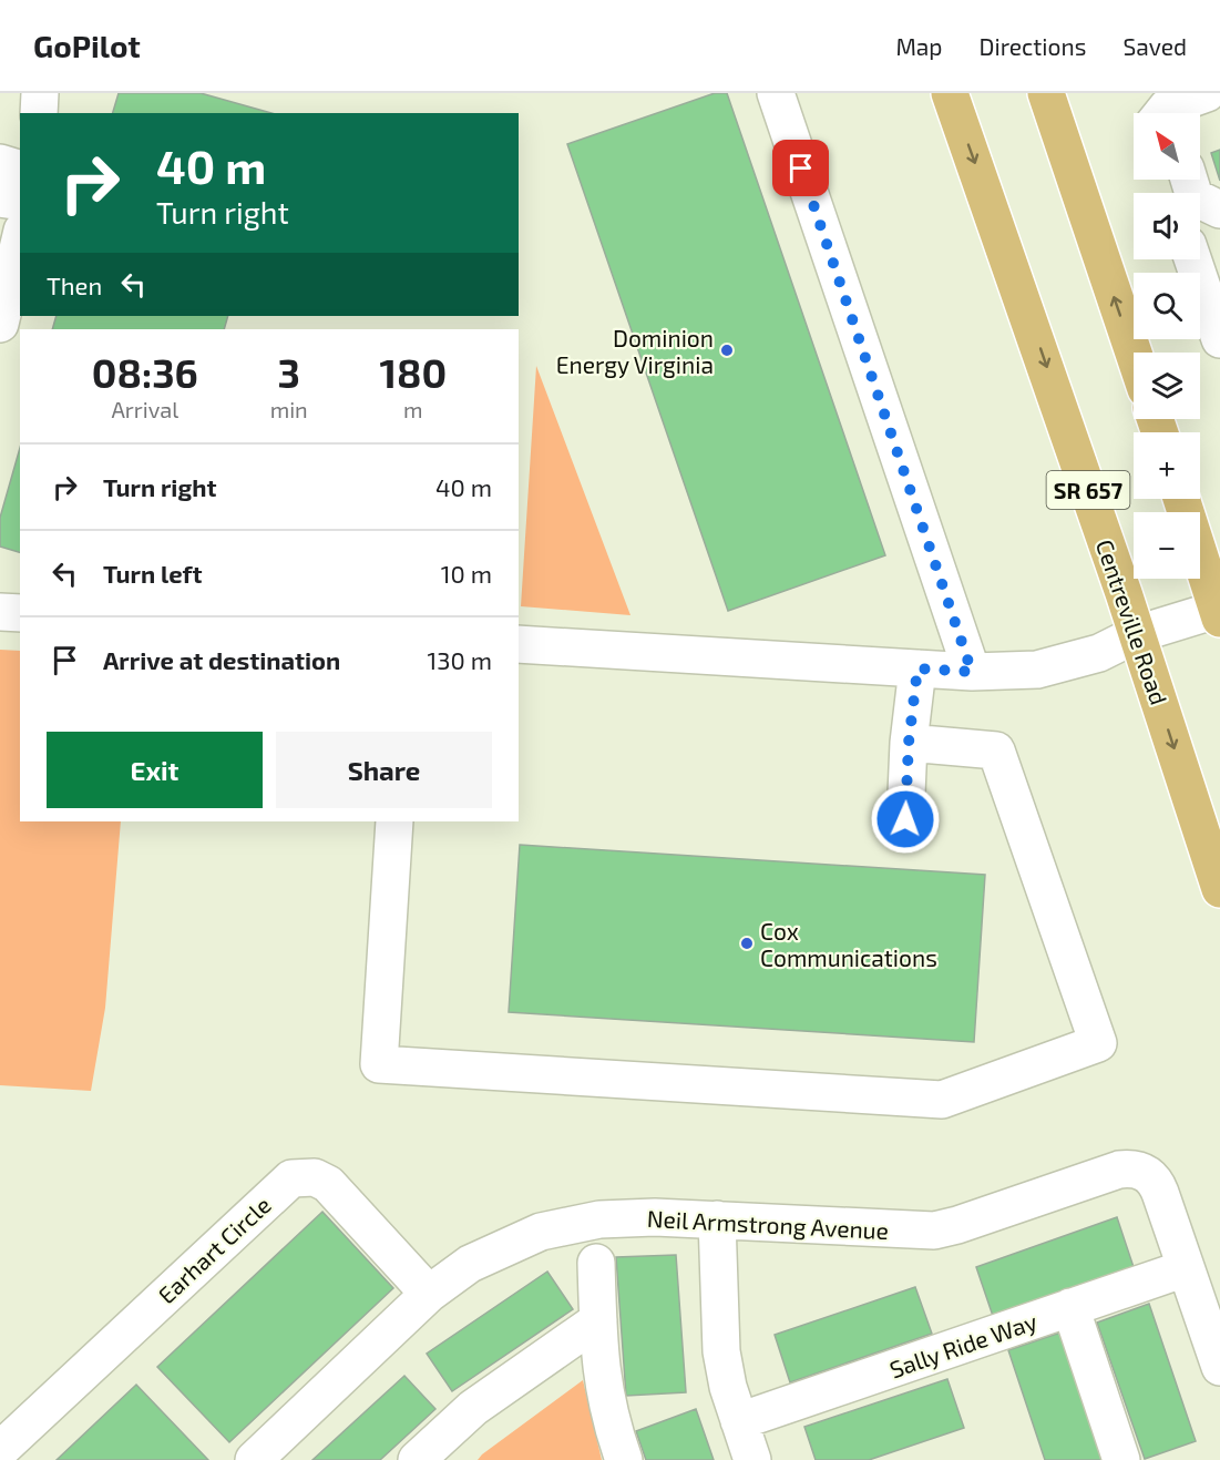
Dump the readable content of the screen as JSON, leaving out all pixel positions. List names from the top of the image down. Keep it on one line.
{"streets":{"main road":["SR 657","Centreville Road"],"street":["Neil Armstrong Avenue","Earhart Circle","Sally Ride Way"]},"crossings":[["Neil Armstrong Avenue","Earhart Circle"],["Neil Armstrong Avenue","Sally Ride Way"]],"places":["Dominion Energy Virginia","Cox Communications"],"north":"top left","page":{"header":"GoPilot","nav":["Map","Directions","Saved"],"map_buttons":["+","−"],"turn":["40 m","Turn right"],"then":"Then","eta":["08:36","Arrival","3","min","180","m"],"list":[{"name":"Turn right","value":"40 m"},{"name":"Turn left","value":"10 m"},{"name":"Arrive at destination","value":"130 m"}],"buttons":["Exit","Share"]}}
